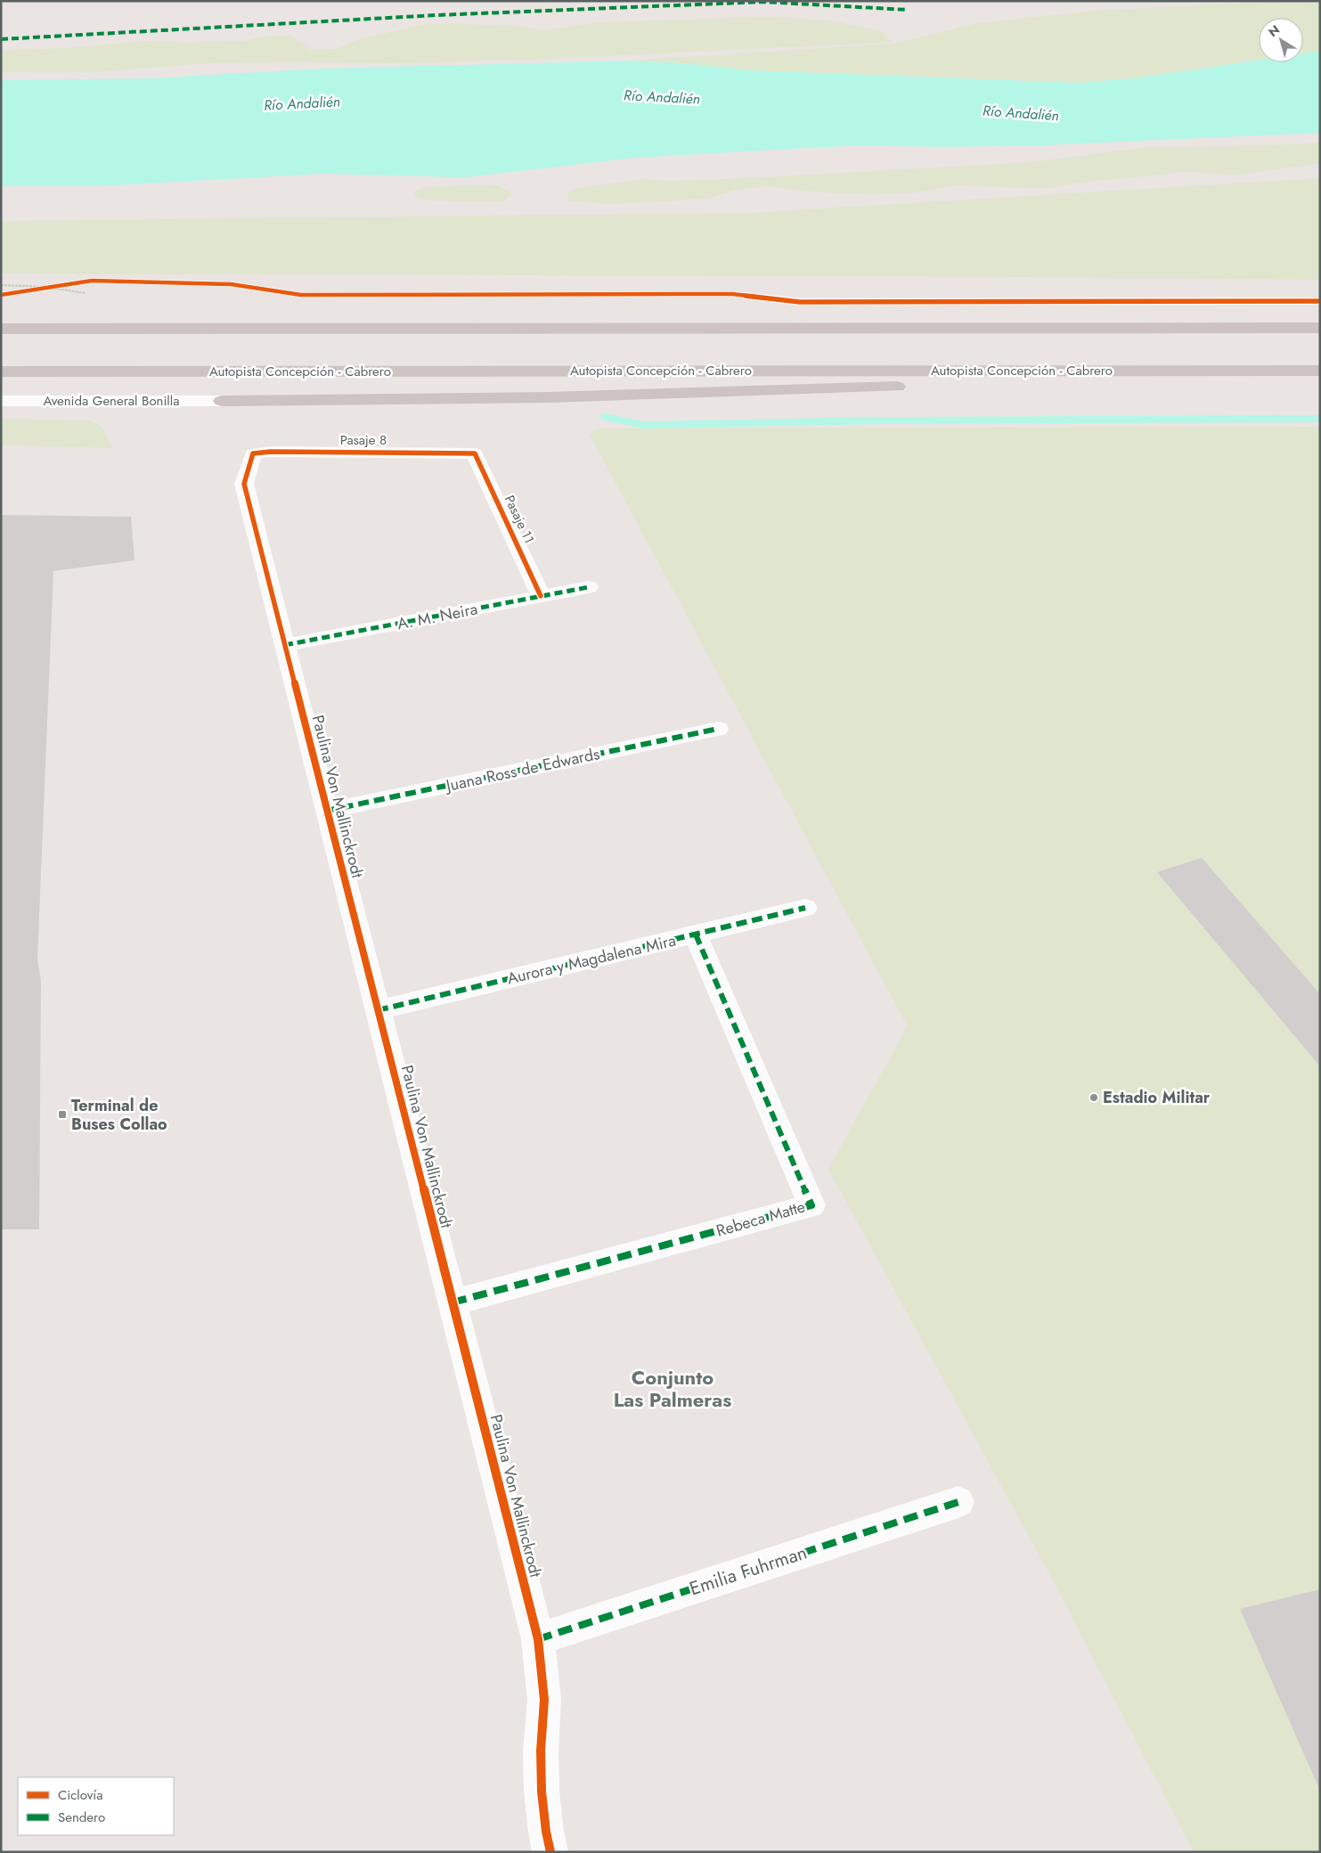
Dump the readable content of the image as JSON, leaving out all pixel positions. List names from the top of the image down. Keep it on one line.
{"streets":{"highway":["Autopista Concepción - Cabrero"],"street":["Avenida General Bonilla","Pasaje 8","Pasaje 11","A. M. Neira","Juana Ross de Edwards","Paulina Von Mallinckrodt","Aurora y Magdalena Mira","Rebeca Matte","Emilia Fuhrman"]},"crossings":[["Pasaje 8","Pasaje 11"],["Pasaje 8","Paulina Von Mallinckrodt"],["Pasaje 11","A. M. Neira"],["A. M. Neira","Paulina Von Mallinckrodt"],["Juana Ross de Edwards","Paulina Von Mallinckrodt"],["Paulina Von Mallinckrodt","Aurora y Magdalena Mira"],["Paulina Von Mallinckrodt","Rebeca Matte"],["Paulina Von Mallinckrodt","Emilia Fuhrman"],["Aurora y Magdalena Mira","Rebeca Matte"]],"districts":["Conjunto Las Palmeras"],"water":["Río Andalién"],"places":{"other":["Estadio Militar"],"transit":["Terminal de Buses Collao"]},"legend":["Ciclovía","Sendero"],"north":"top left"}
